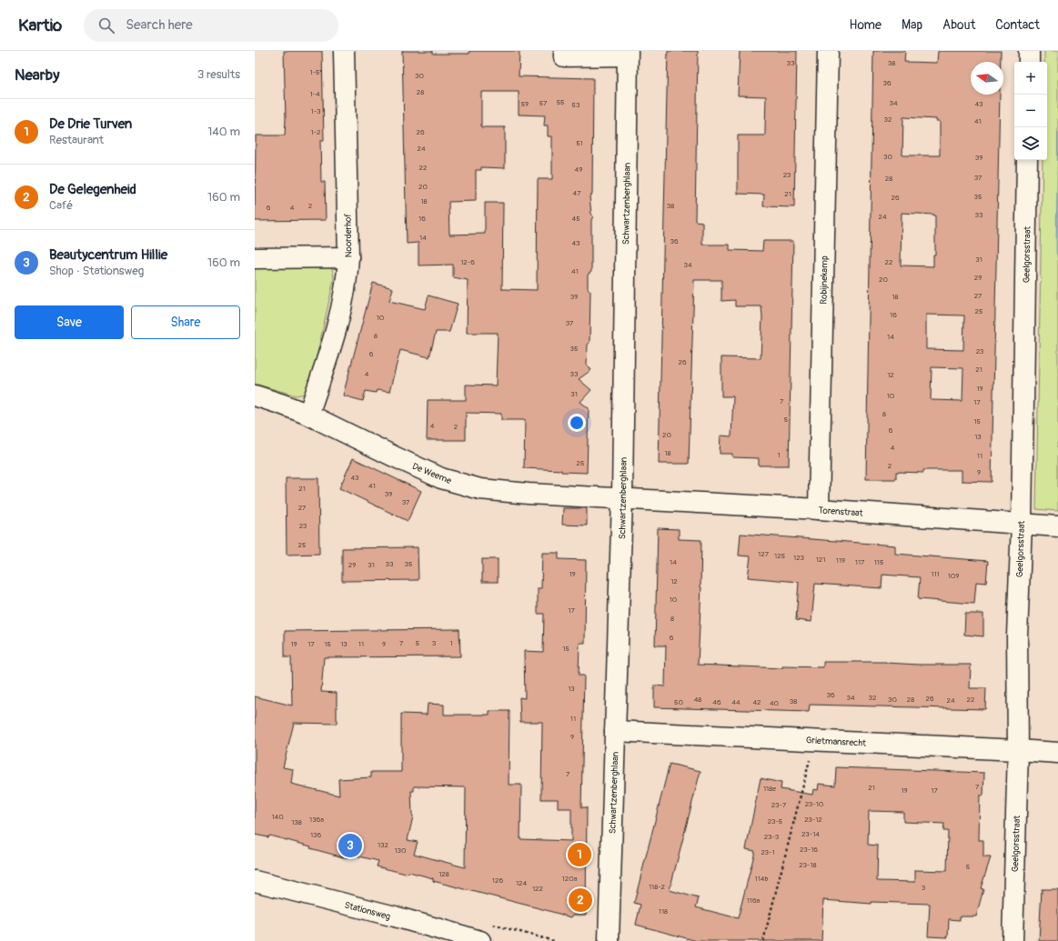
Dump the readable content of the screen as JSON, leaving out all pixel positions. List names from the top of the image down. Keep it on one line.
{"streets":{"street":["Schwartzenberghlaan","Noorderhof","Geelgorsstraat","Robijnekamp","De Weeme","Torenstraat","Grietmansrecht","Stationsweg"]},"crossings":[["Schwartzenberghlaan","De Weeme"],["Schwartzenberghlaan","Torenstraat"],["Schwartzenberghlaan","Grietmansrecht"],["Noorderhof","De Weeme"],["Geelgorsstraat","Torenstraat"],["Geelgorsstraat","Grietmansrecht"],["Robijnekamp","Torenstraat"],["De Weeme","Torenstraat"]],"house_numbers":["33","38","1-5","30","36","28","1-4","55","57","34","59","43","53","1-3","32","41","1-2","26","51","24","30","39","22","49","23","37","28","20","47","21","35","26","18","2","38","6","4","33","24","16","45","14","36","43","31","12-6","22","34","41","29","20","27","39","18","25","16","10","37","8","14","35","23","6","26","21","4","33","12","19","31","10","7","17","8","5","15","4","2","6","20","13","4","18","1","11","25","2","9","43","41","21","39","37","27","23","25","127","125","123","121","119","14","117","115","33","35","29","31","19","111","109","12","10","17","8","6","7","5","3","1","19","17","15","13","11","9","15","13","36","34","32","26","48","30","28","22","24","38","50","46","44","42","40","11","9","7","7","21","118e","19","17","23-10","23-7","140","136a","23-12","23-5","138","23-14","136","23-3","132","23-16","130","23-1","23-18","5","128","120a","114b","126","124","118-2","3","122","116a","118"],"north":"left","page":{"header":"Kartio","search":"Search here","nav":["Home","Map","About","Contact"],"heading":["Nearby","3 results"],"map_buttons":["+","−"],"list":[{"mark":"1","name":"De Drie Turven","note":"Restaurant","value":"140 m"},{"mark":"2","name":"De Gelegenheid","note":"Café","value":"160 m"},{"mark":"3","name":"Beautycentrum Hillie","note":"Shop · Stationsweg","value":"160 m"}],"buttons":["Save","Share"],"pins":["3","1","2"]}}
